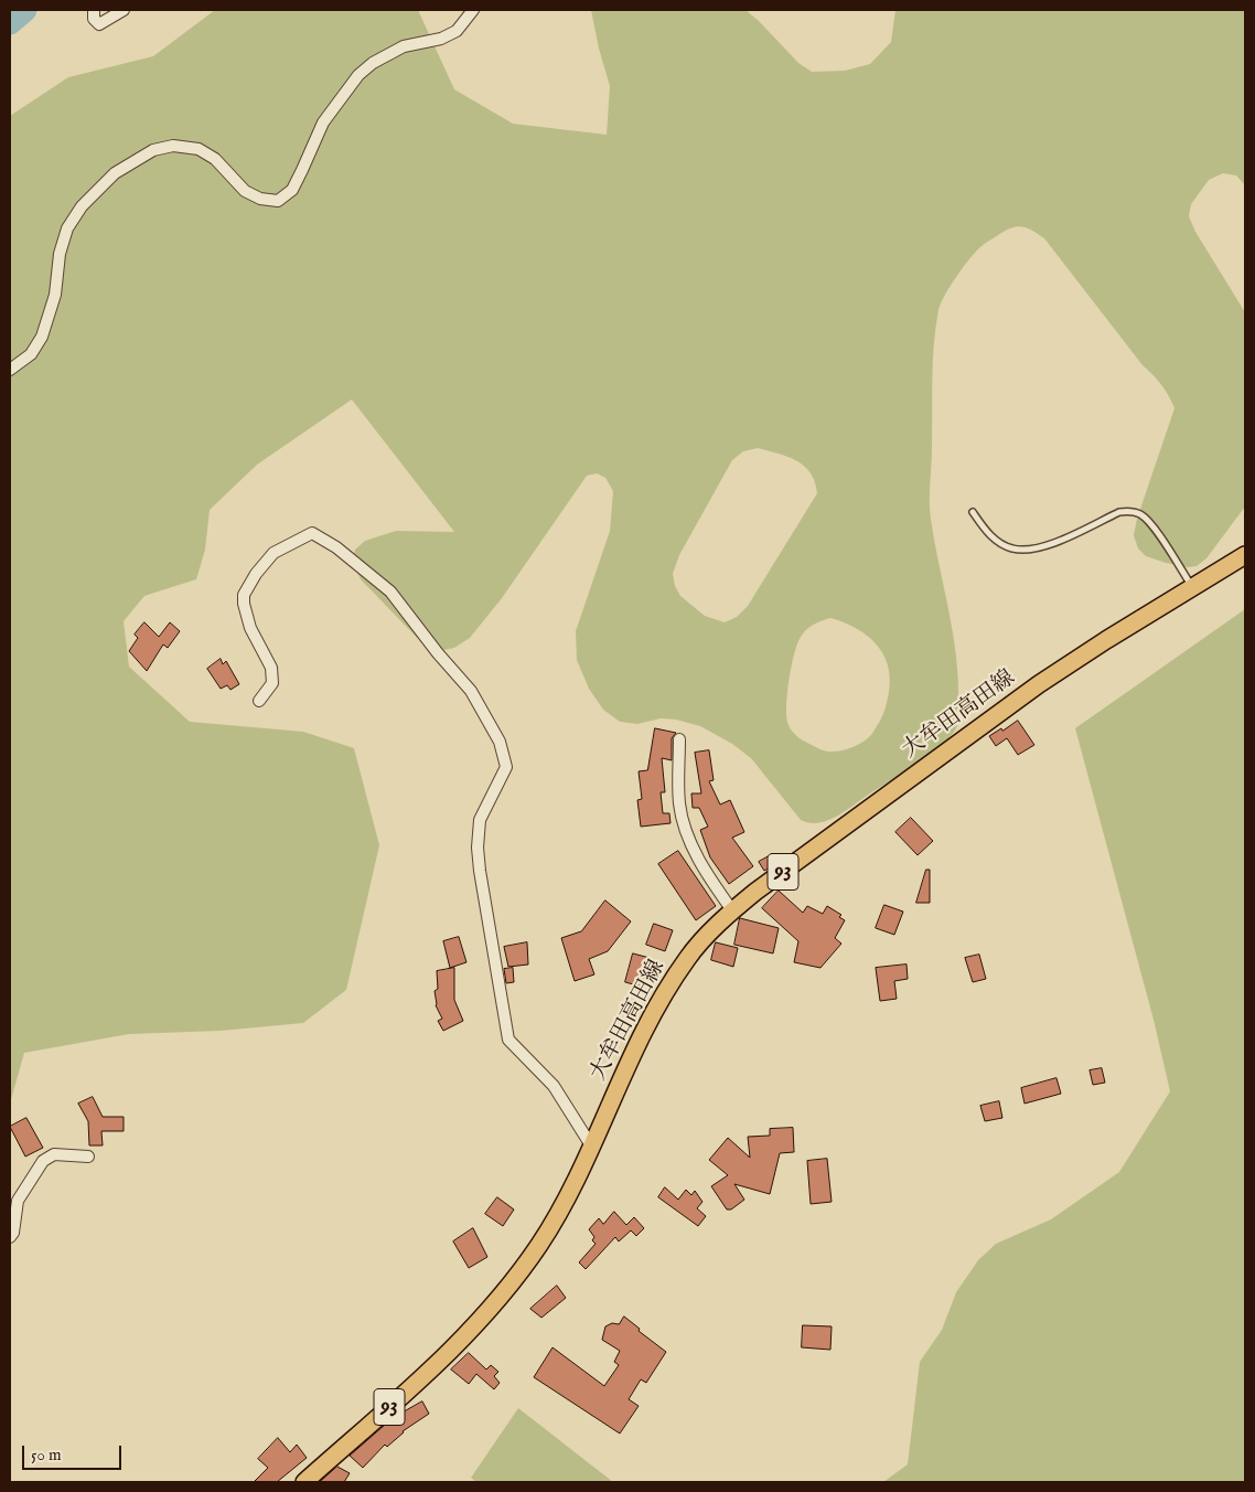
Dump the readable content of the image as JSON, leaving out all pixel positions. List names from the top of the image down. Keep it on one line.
{"streets":{"main road":["大牟田高田線","93"]},"scale_bar":"50 m"}
